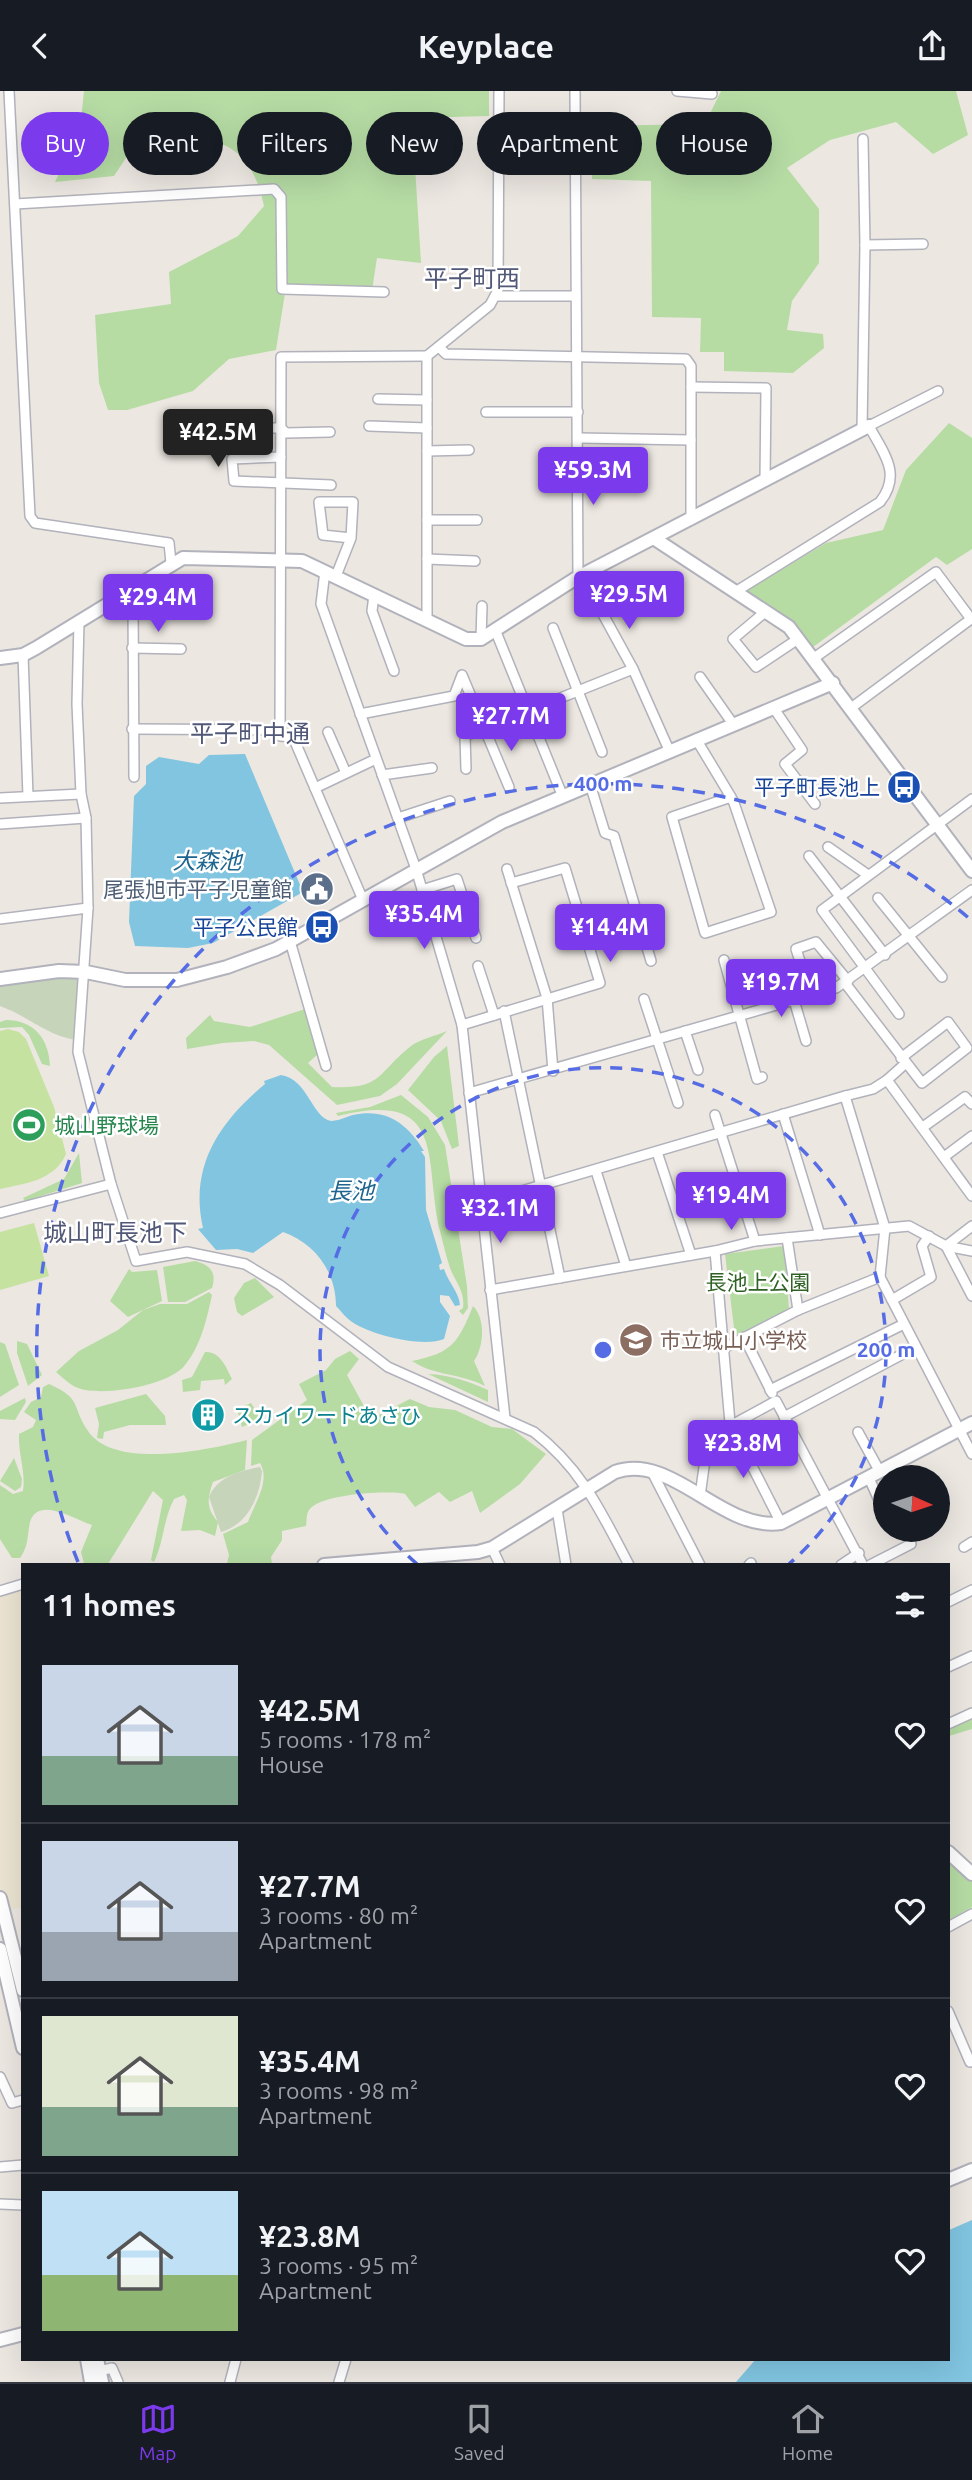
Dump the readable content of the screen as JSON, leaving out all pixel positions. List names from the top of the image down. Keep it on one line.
{"districts":["平子町西","平子町中通","城山町長池下"],"water":["大森池","長池"],"parks":["長池上公園"],"places":{"bus stop":["平子町長池上","平子公民館"],"public building":["尾張旭市平子児童館"],"sports":["城山野球場"],"school or university":["市立城山小学校"],"building":["スカイワードあさひ"]},"north":"right","page":{"header":"Keyplace","chip":["Buy","Rent","Filters","New","Apartment","House"],"price":["¥42.5M","¥59.3M","¥29.5M","¥29.4M","¥27.7M","¥35.4M","¥14.4M","¥19.7M","¥19.4M","¥32.1M","¥23.8M"],"heading":"11 homes","list":[{"name":"¥42.5M","note":"5 rooms · 178 m² · House"},{"name":"¥27.7M","note":"3 rooms · 80 m² · Apartment"},{"name":"¥35.4M","note":"3 rooms · 98 m² · Apartment"},{"name":"¥23.8M","note":"3 rooms · 95 m² · Apartment"}],"tabs":["Map","Saved","Home"]},"rings":["400 m","200 m"]}
